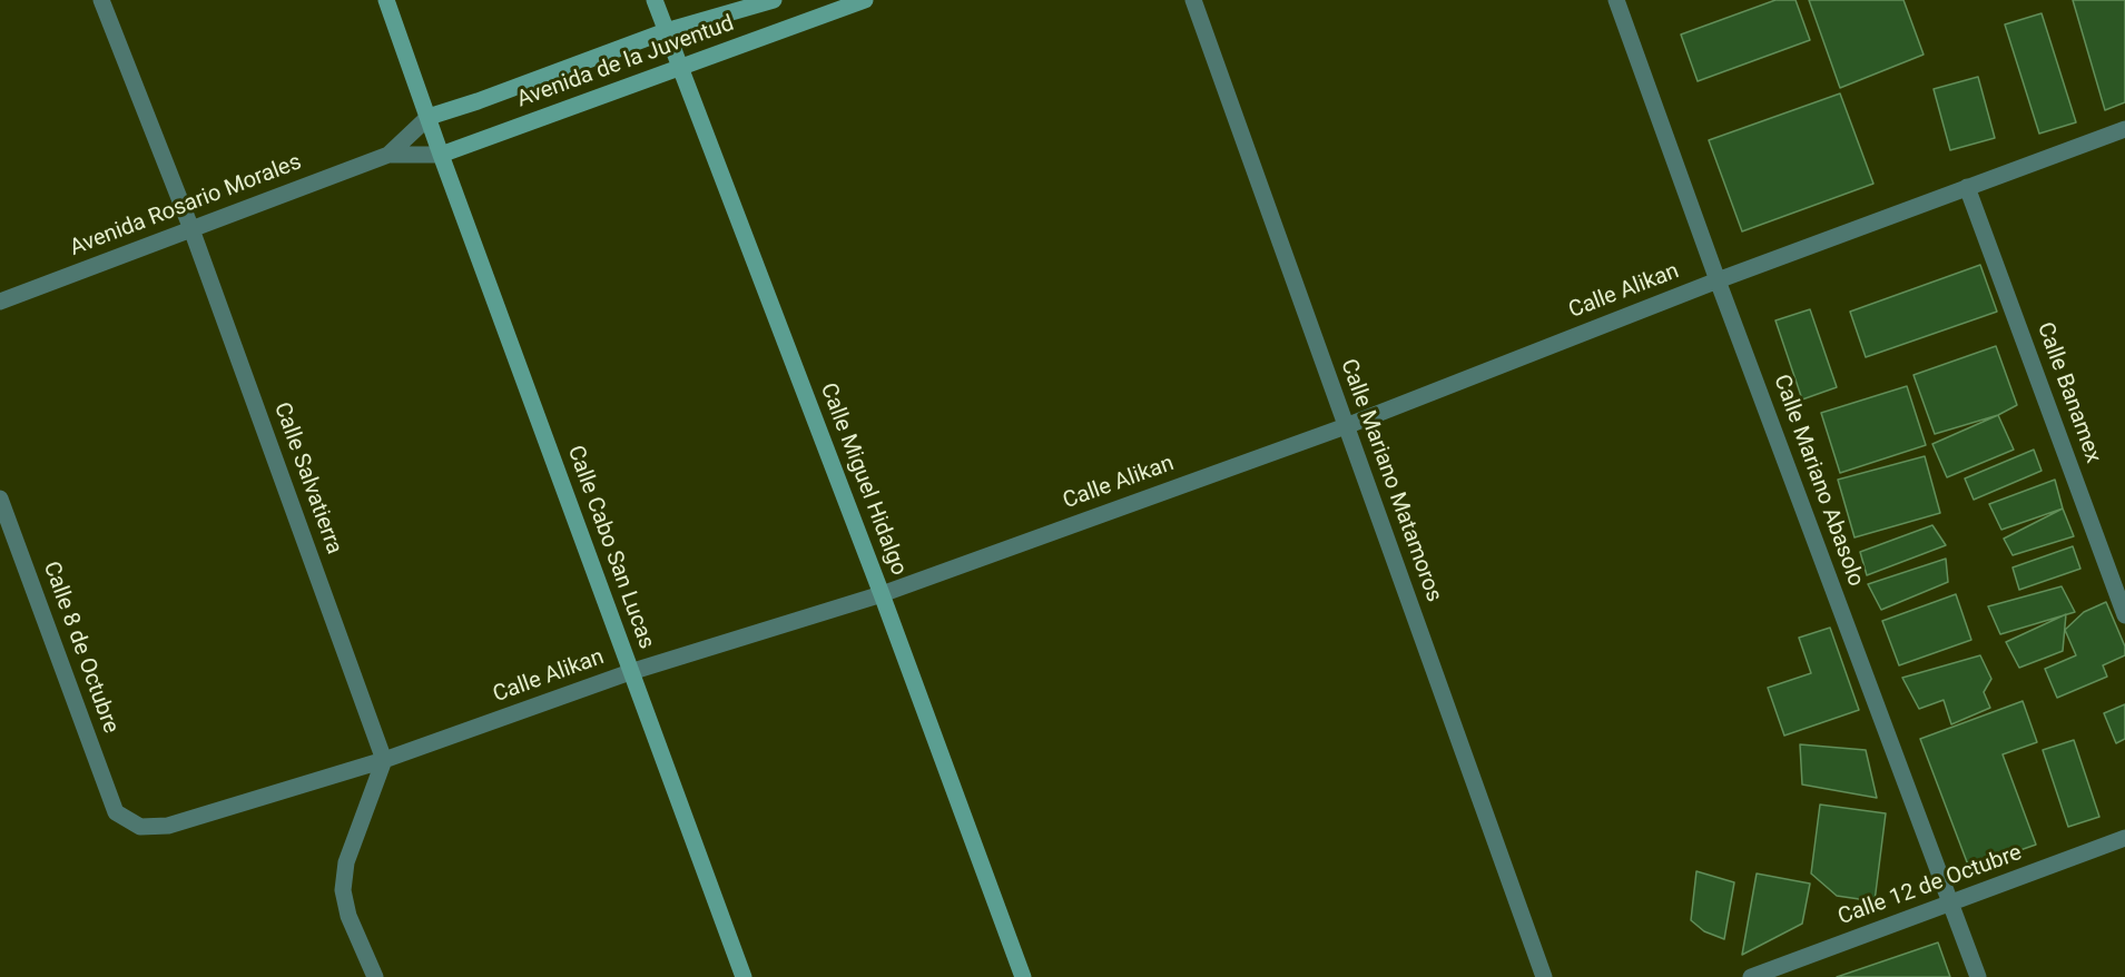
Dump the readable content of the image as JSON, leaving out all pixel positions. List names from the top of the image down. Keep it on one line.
{"streets":{"main road":["Avenida de la Juventud","Calle Miguel Hidalgo","Calle Cabo San Lucas"],"street":["Avenida Rosario Morales","Calle Alikan","Calle Banamex","Calle Salvatierra","Calle Mariano Matamoros","Calle Mariano Abasolo","Calle 8 de Octubre","Calle 12 de Octubre"]},"crossings":[["Avenida de la Juventud","Calle Miguel Hidalgo"],["Avenida de la Juventud","Calle Cabo San Lucas"],["Avenida Rosario Morales","Calle Salvatierra"],["Calle Alikan","Calle Banamex"],["Calle Alikan","Calle Salvatierra"],["Calle Alikan","Calle Miguel Hidalgo"],["Calle Alikan","Calle Mariano Matamoros"],["Calle Alikan","Calle Mariano Abasolo"],["Calle Alikan","Calle Cabo San Lucas"],["Calle Alikan","Calle 8 de Octubre"],["Calle Mariano Abasolo","Calle 12 de Octubre"]]}
